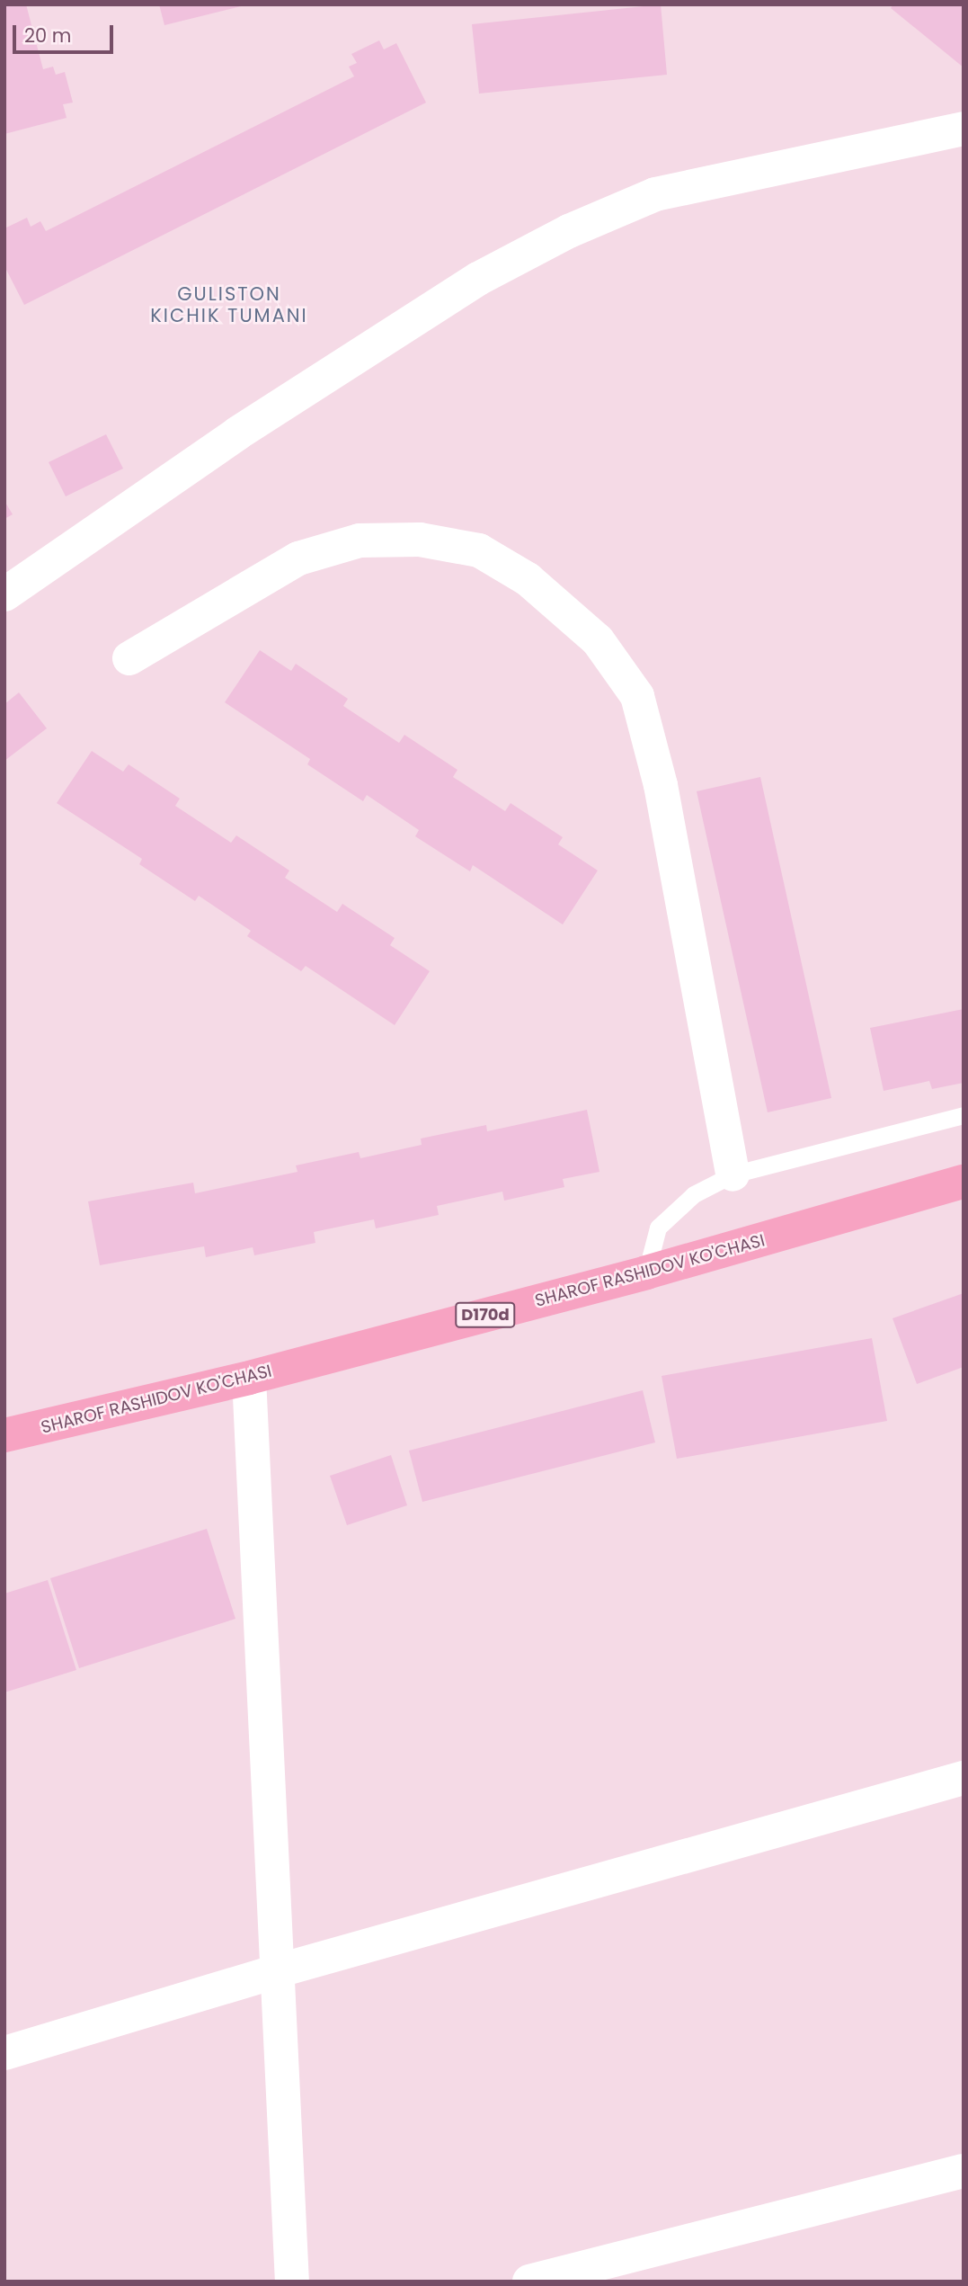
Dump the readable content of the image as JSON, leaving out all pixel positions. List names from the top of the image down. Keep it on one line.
{"streets":{"main road":["SHAROF RASHIDOV KO'CHASI","D170d"]},"districts":["GULISTON KICHIK TUMANI"],"scale_bar":"20 m"}
